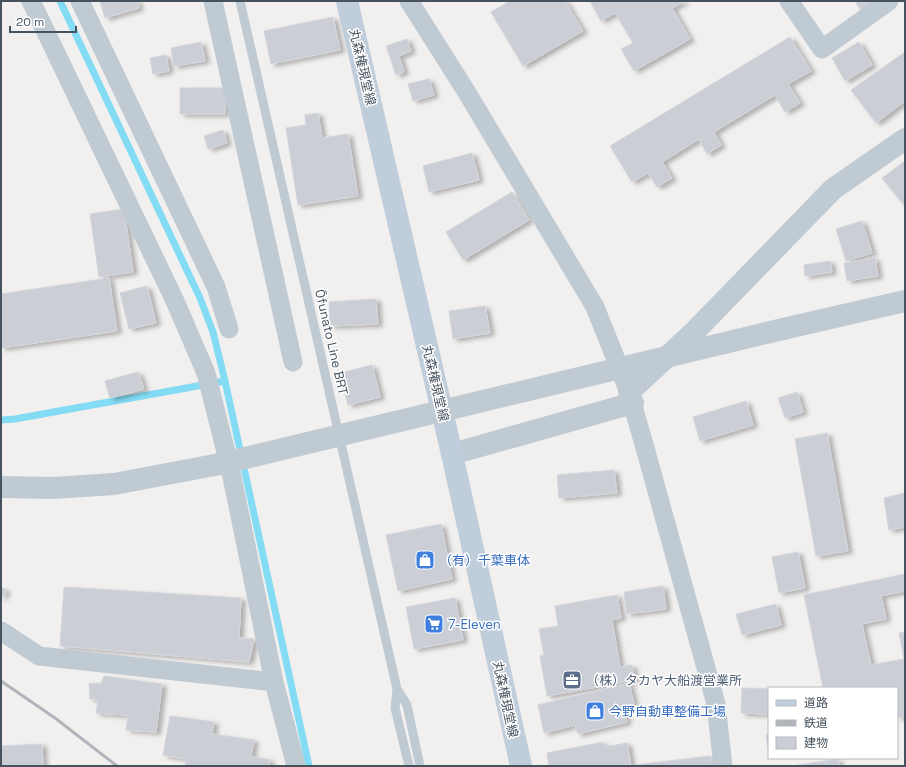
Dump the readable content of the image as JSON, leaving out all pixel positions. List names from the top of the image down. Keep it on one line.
{"streets":{"main road":["丸森権現堂線"],"lane":["Ōfunato Line BRT"]},"places":{"shop":["（有）千葉車体","今野自動車整備工場"],"supermarket":["7-Eleven"],"office":["（株）タカヤ大船渡営業所"]},"legend":["道路","鉄道","建物"],"scale_bar":"20 m"}
